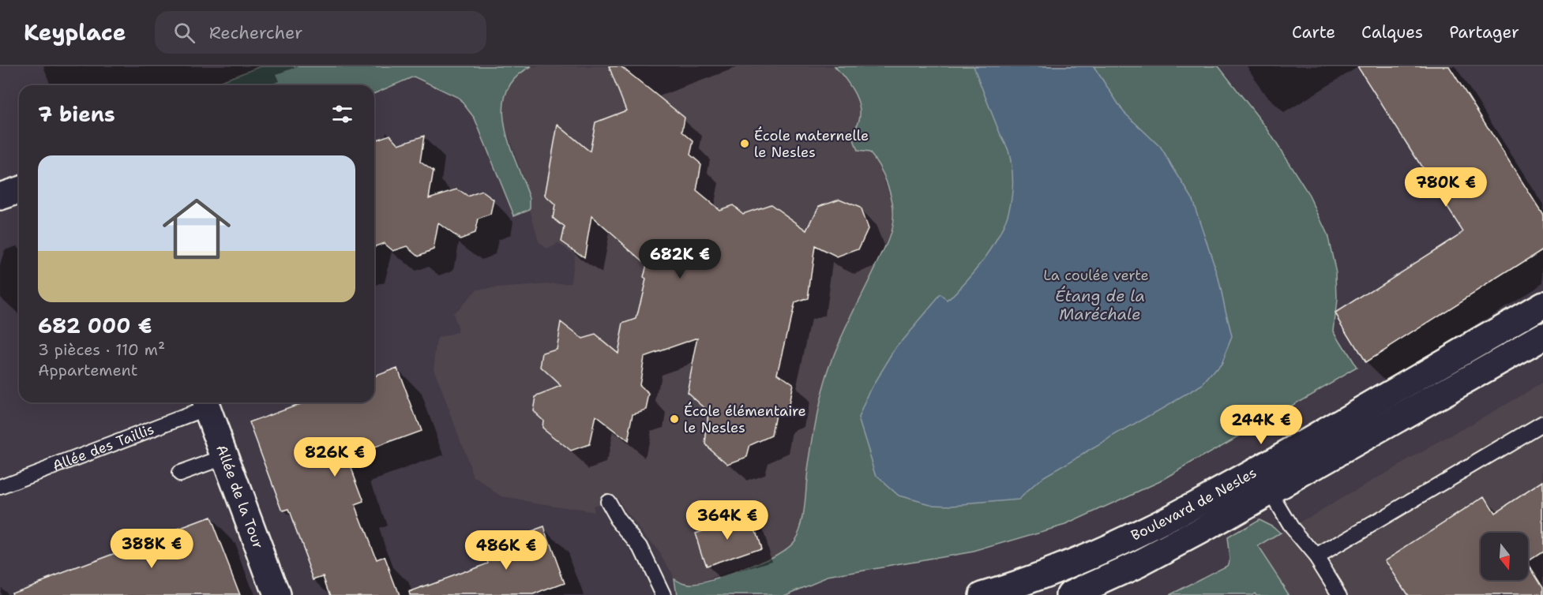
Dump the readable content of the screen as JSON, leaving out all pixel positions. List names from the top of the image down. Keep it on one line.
{"streets":{"street":["Allée de la Tour","Boulevard de Nesles"],"lane":["Allée des Taillis"]},"crossings":[["Allée des Taillis","Allée de la Tour"]],"water":["Étang de la Maréchale"],"parks":["La coulée verte"],"places":["École maternelle le Nesles","École élémentaire le Nesles"],"north":"bottom","page":{"header":"Keyplace","search":"Rechercher","nav":["Carte","Calques","Partager"],"heading":"7 biens","list":[{"name":"682 000 €","note":"3 pièces · 110 m² · Appartement"}],"price":["780K €","682K €","244K €","826K €","364K €","388K €","486K €"]}}
